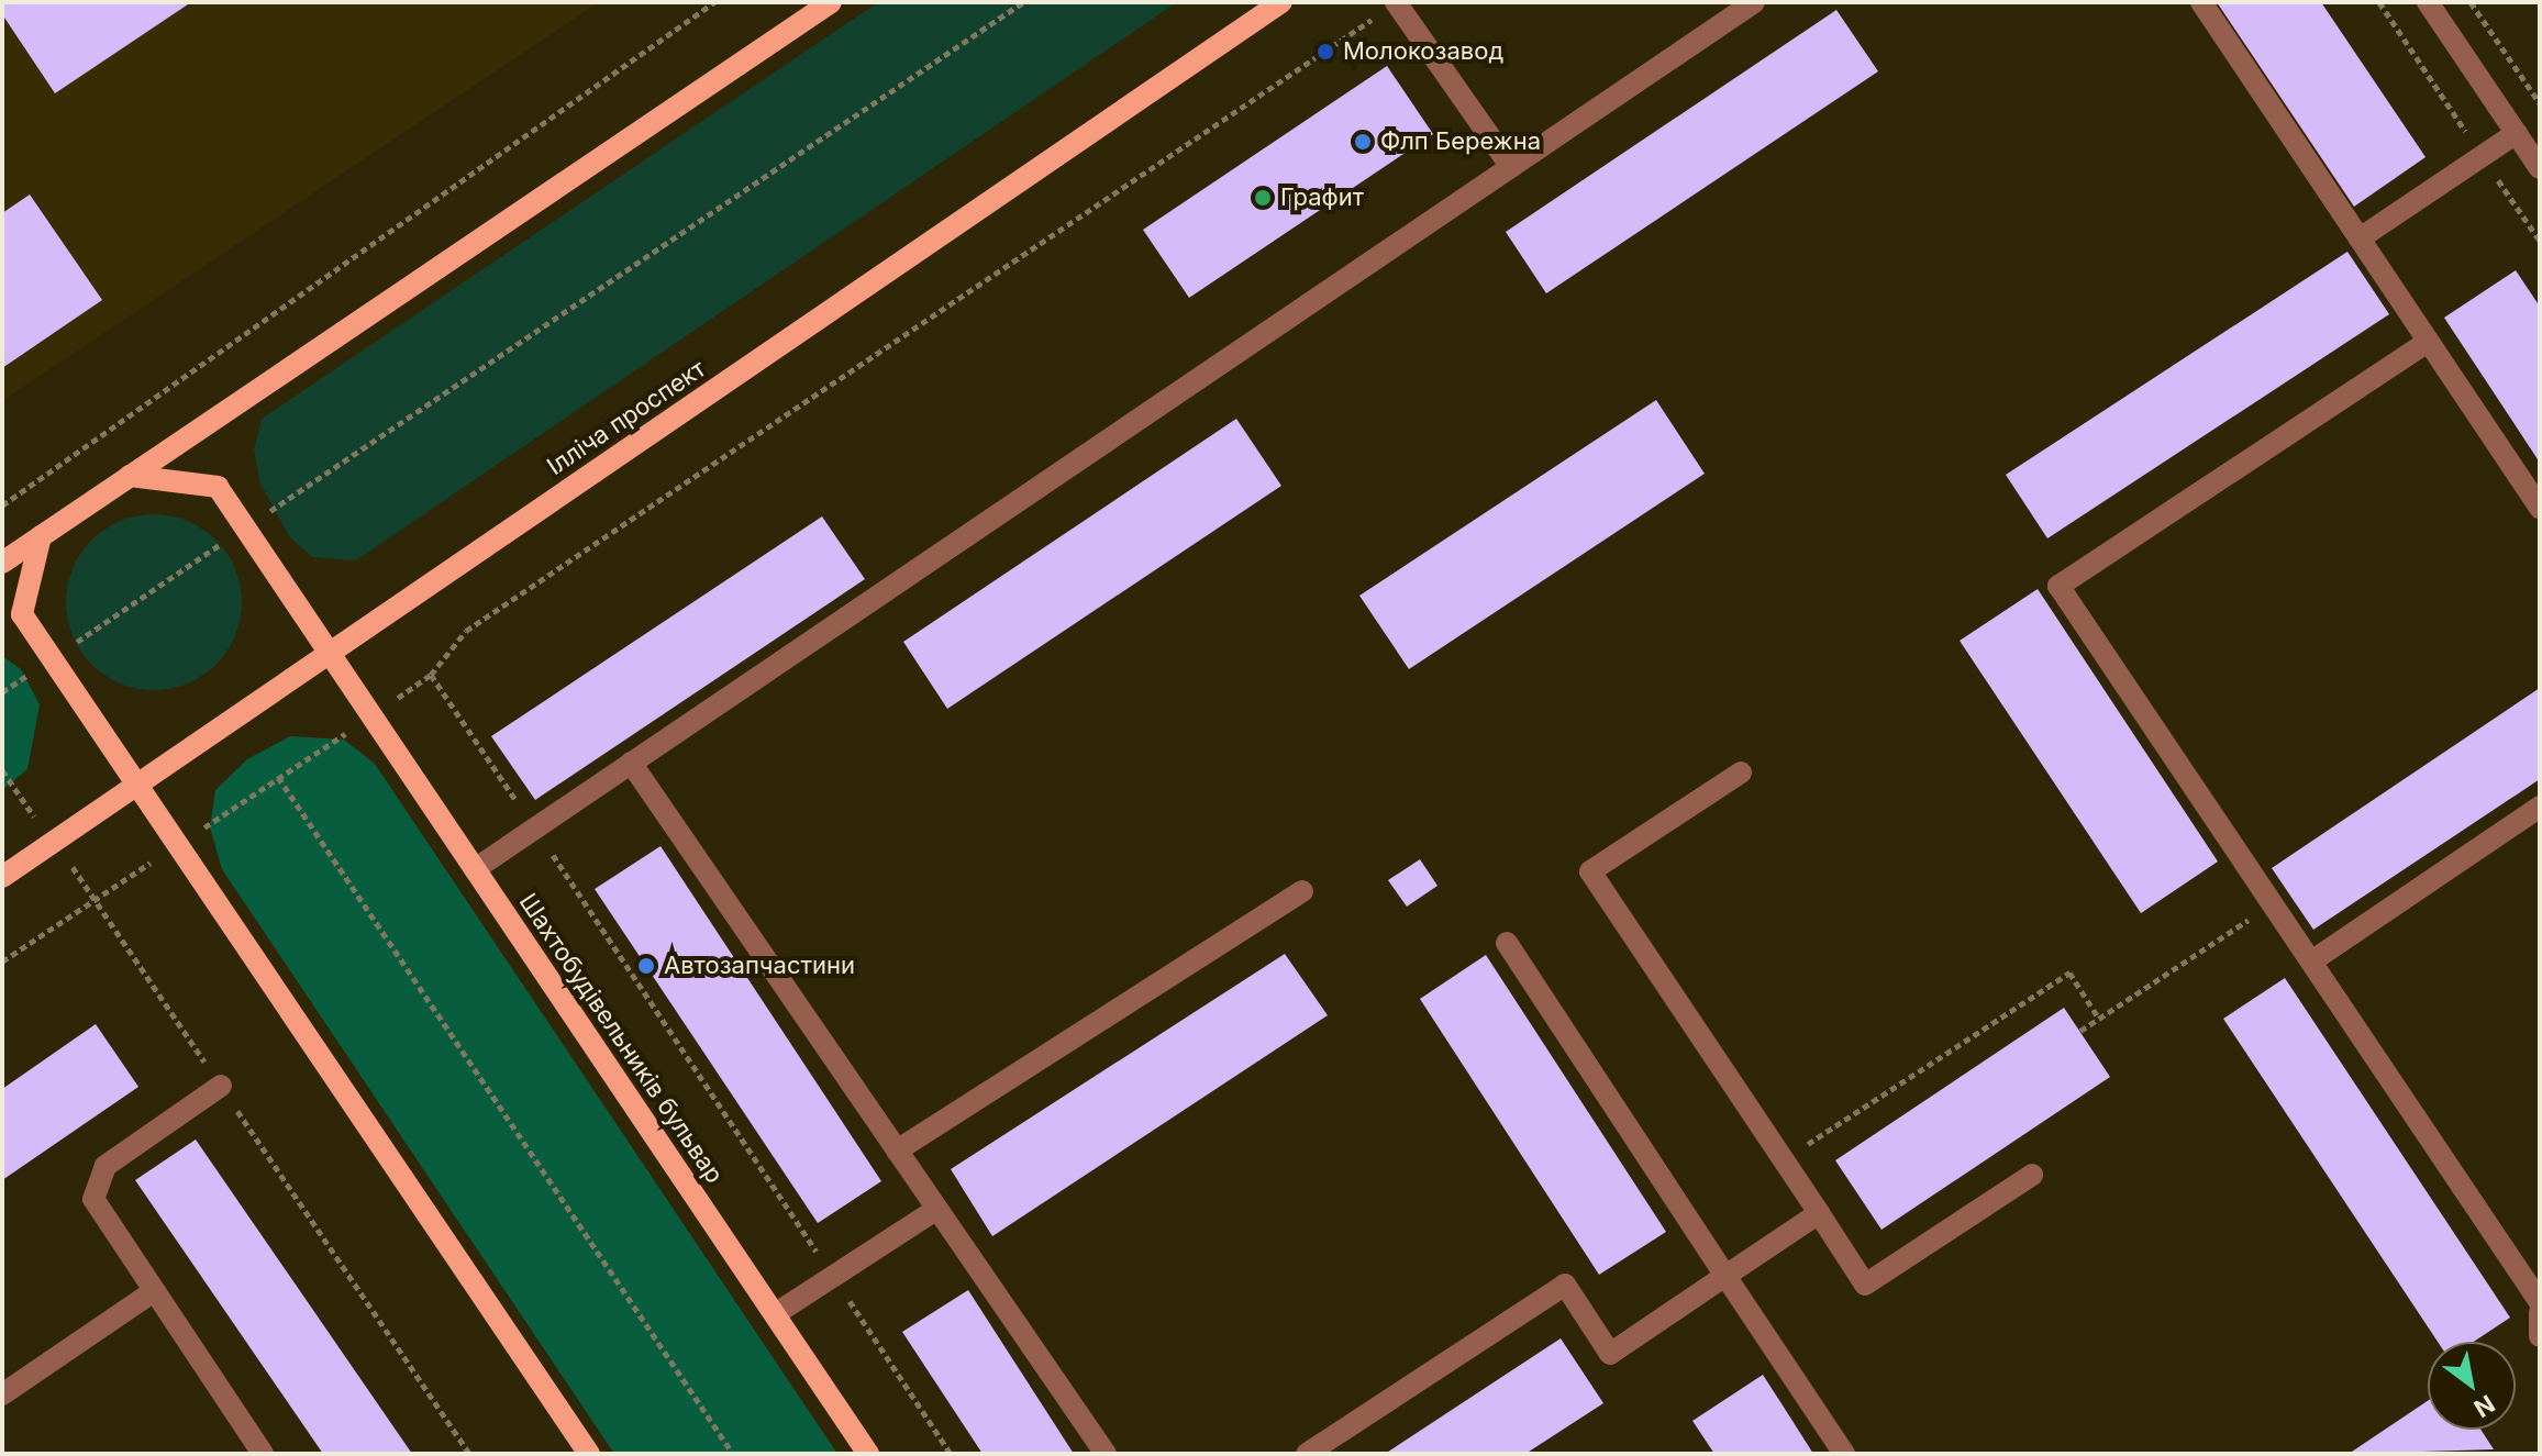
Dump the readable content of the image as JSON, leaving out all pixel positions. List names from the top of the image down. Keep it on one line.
{"streets":{"main road":["Ілліча проспект","Шахтобудівельників бульвар"]},"crossings":[["Ілліча проспект","Шахтобудівельників бульвар"]],"places":["Молокозавод","Флп Бережна","Графит","Автозапчастини"],"north":"bottom right"}
